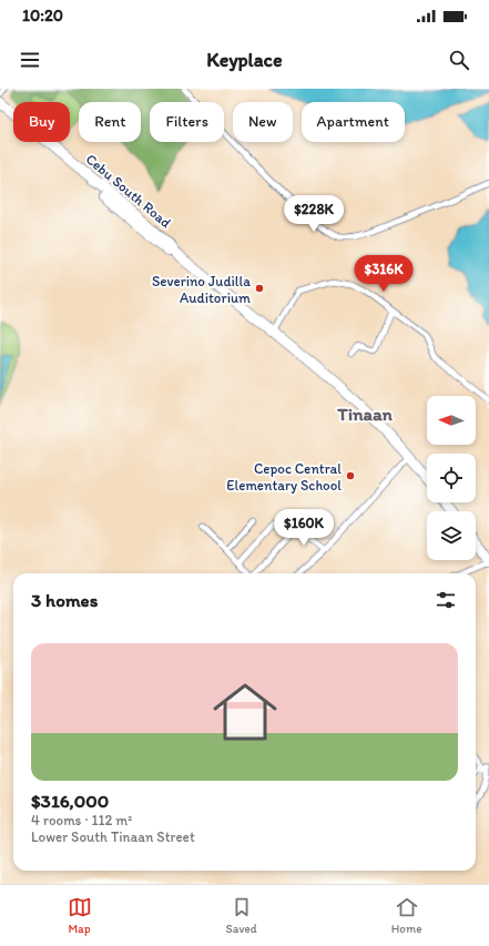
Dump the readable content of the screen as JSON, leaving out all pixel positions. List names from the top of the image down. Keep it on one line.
{"streets":{"highway":["Cebu South Road"]},"districts":["Tinaan"],"places":["Severino Judilla Auditorium","Cepoc Central Elementary School"],"north":"left","page":{"status":"10:20","header":"Keyplace","chip":["Buy","Rent","Filters","New","Apartment"],"price":["$228K","$316K","$160K"],"heading":"3 homes","list":[{"name":"$316,000","note":"4 rooms · 112 m² · Lower South Tinaan Street"}],"tabs":["Map","Saved","Home"]}}
